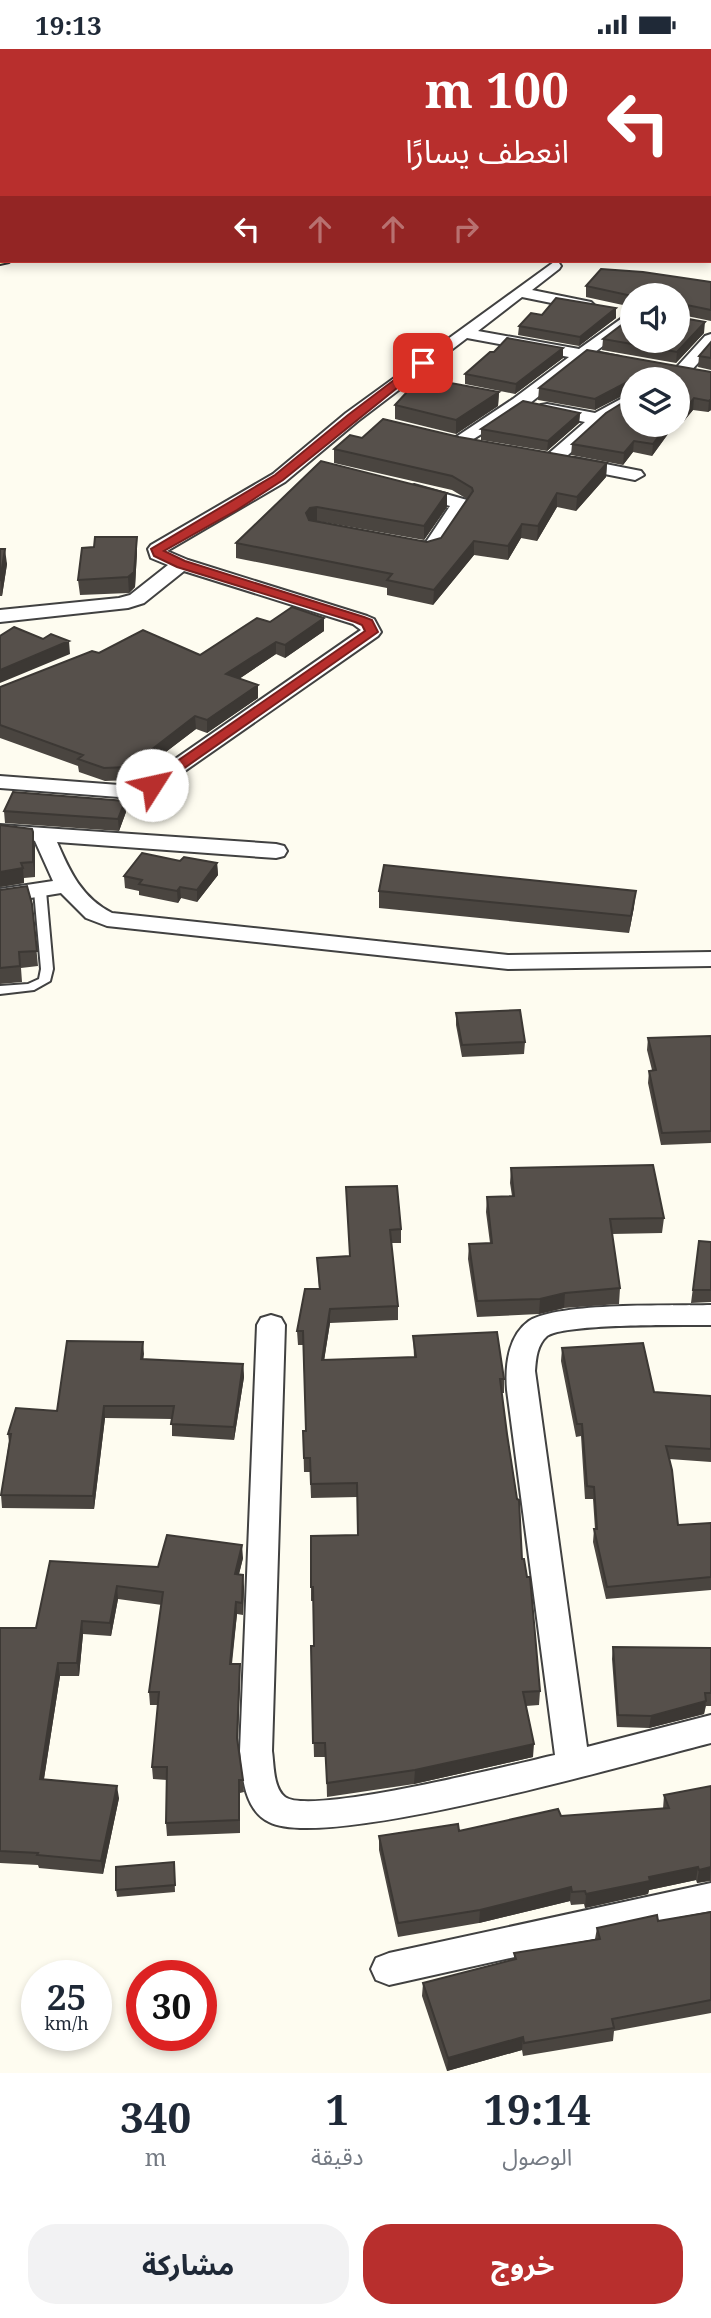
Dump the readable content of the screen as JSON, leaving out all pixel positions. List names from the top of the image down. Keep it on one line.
{"page":{"status":"19:13","turn":["100 m","انعطف يسارًا"],"speed":"25 km/h","limit":"30","eta":["19:14","الوصول","1","دقيقة","340","m"],"buttons":["خروج","مشاركة"]}}
